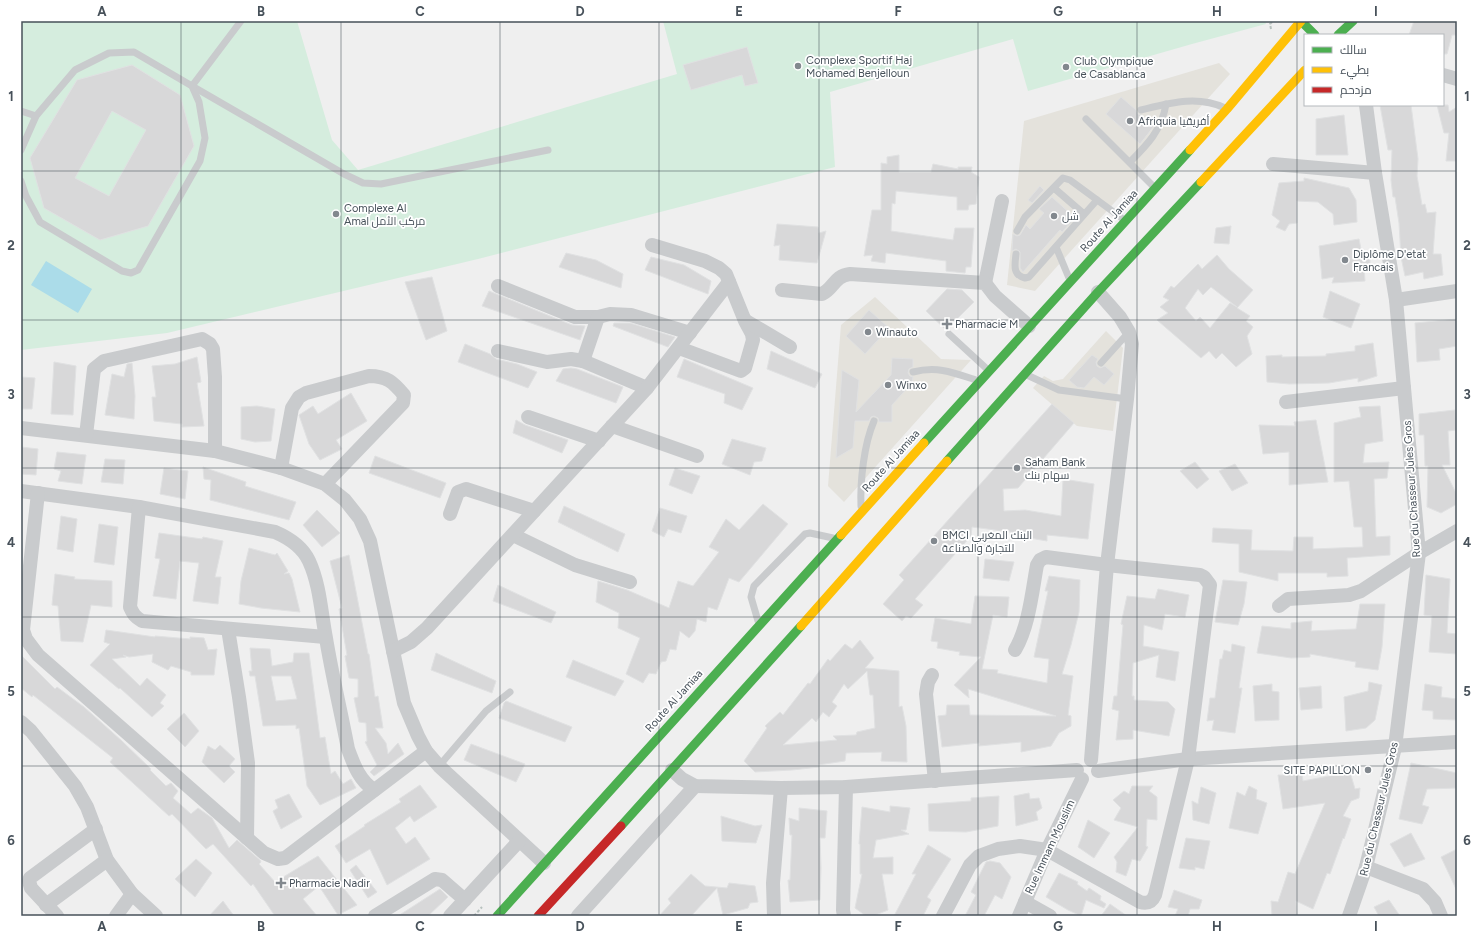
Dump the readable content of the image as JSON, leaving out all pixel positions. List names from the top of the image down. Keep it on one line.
{"streets":{"main road":["Route Al Jamiaa"],"street":["Rue du Chasseur Jules Gros","Rue Immam Mouslim"]},"places":{"other":["Complexe Sportif Haj Mohamed Benjelloun","Club Olympique de Casablanca","Afriquia أفريقيا","Complexe Al Amal مركب الأمل","شل","Diplôme D'etat Francais","Winauto","Winxo","Saham Bank سهام بنك","BMCI البنك المغربي للتجارة والصناعة","SITE PAPILLON"],"health":["Pharmacie M","Pharmacie Nadir"]},"legend":["سالك","بطيء","مزدحم"],"grid":{"columns":["A","B","C","D","E","F","G","H","I"],"rows":["1","2","3","4","5","6"]}}
